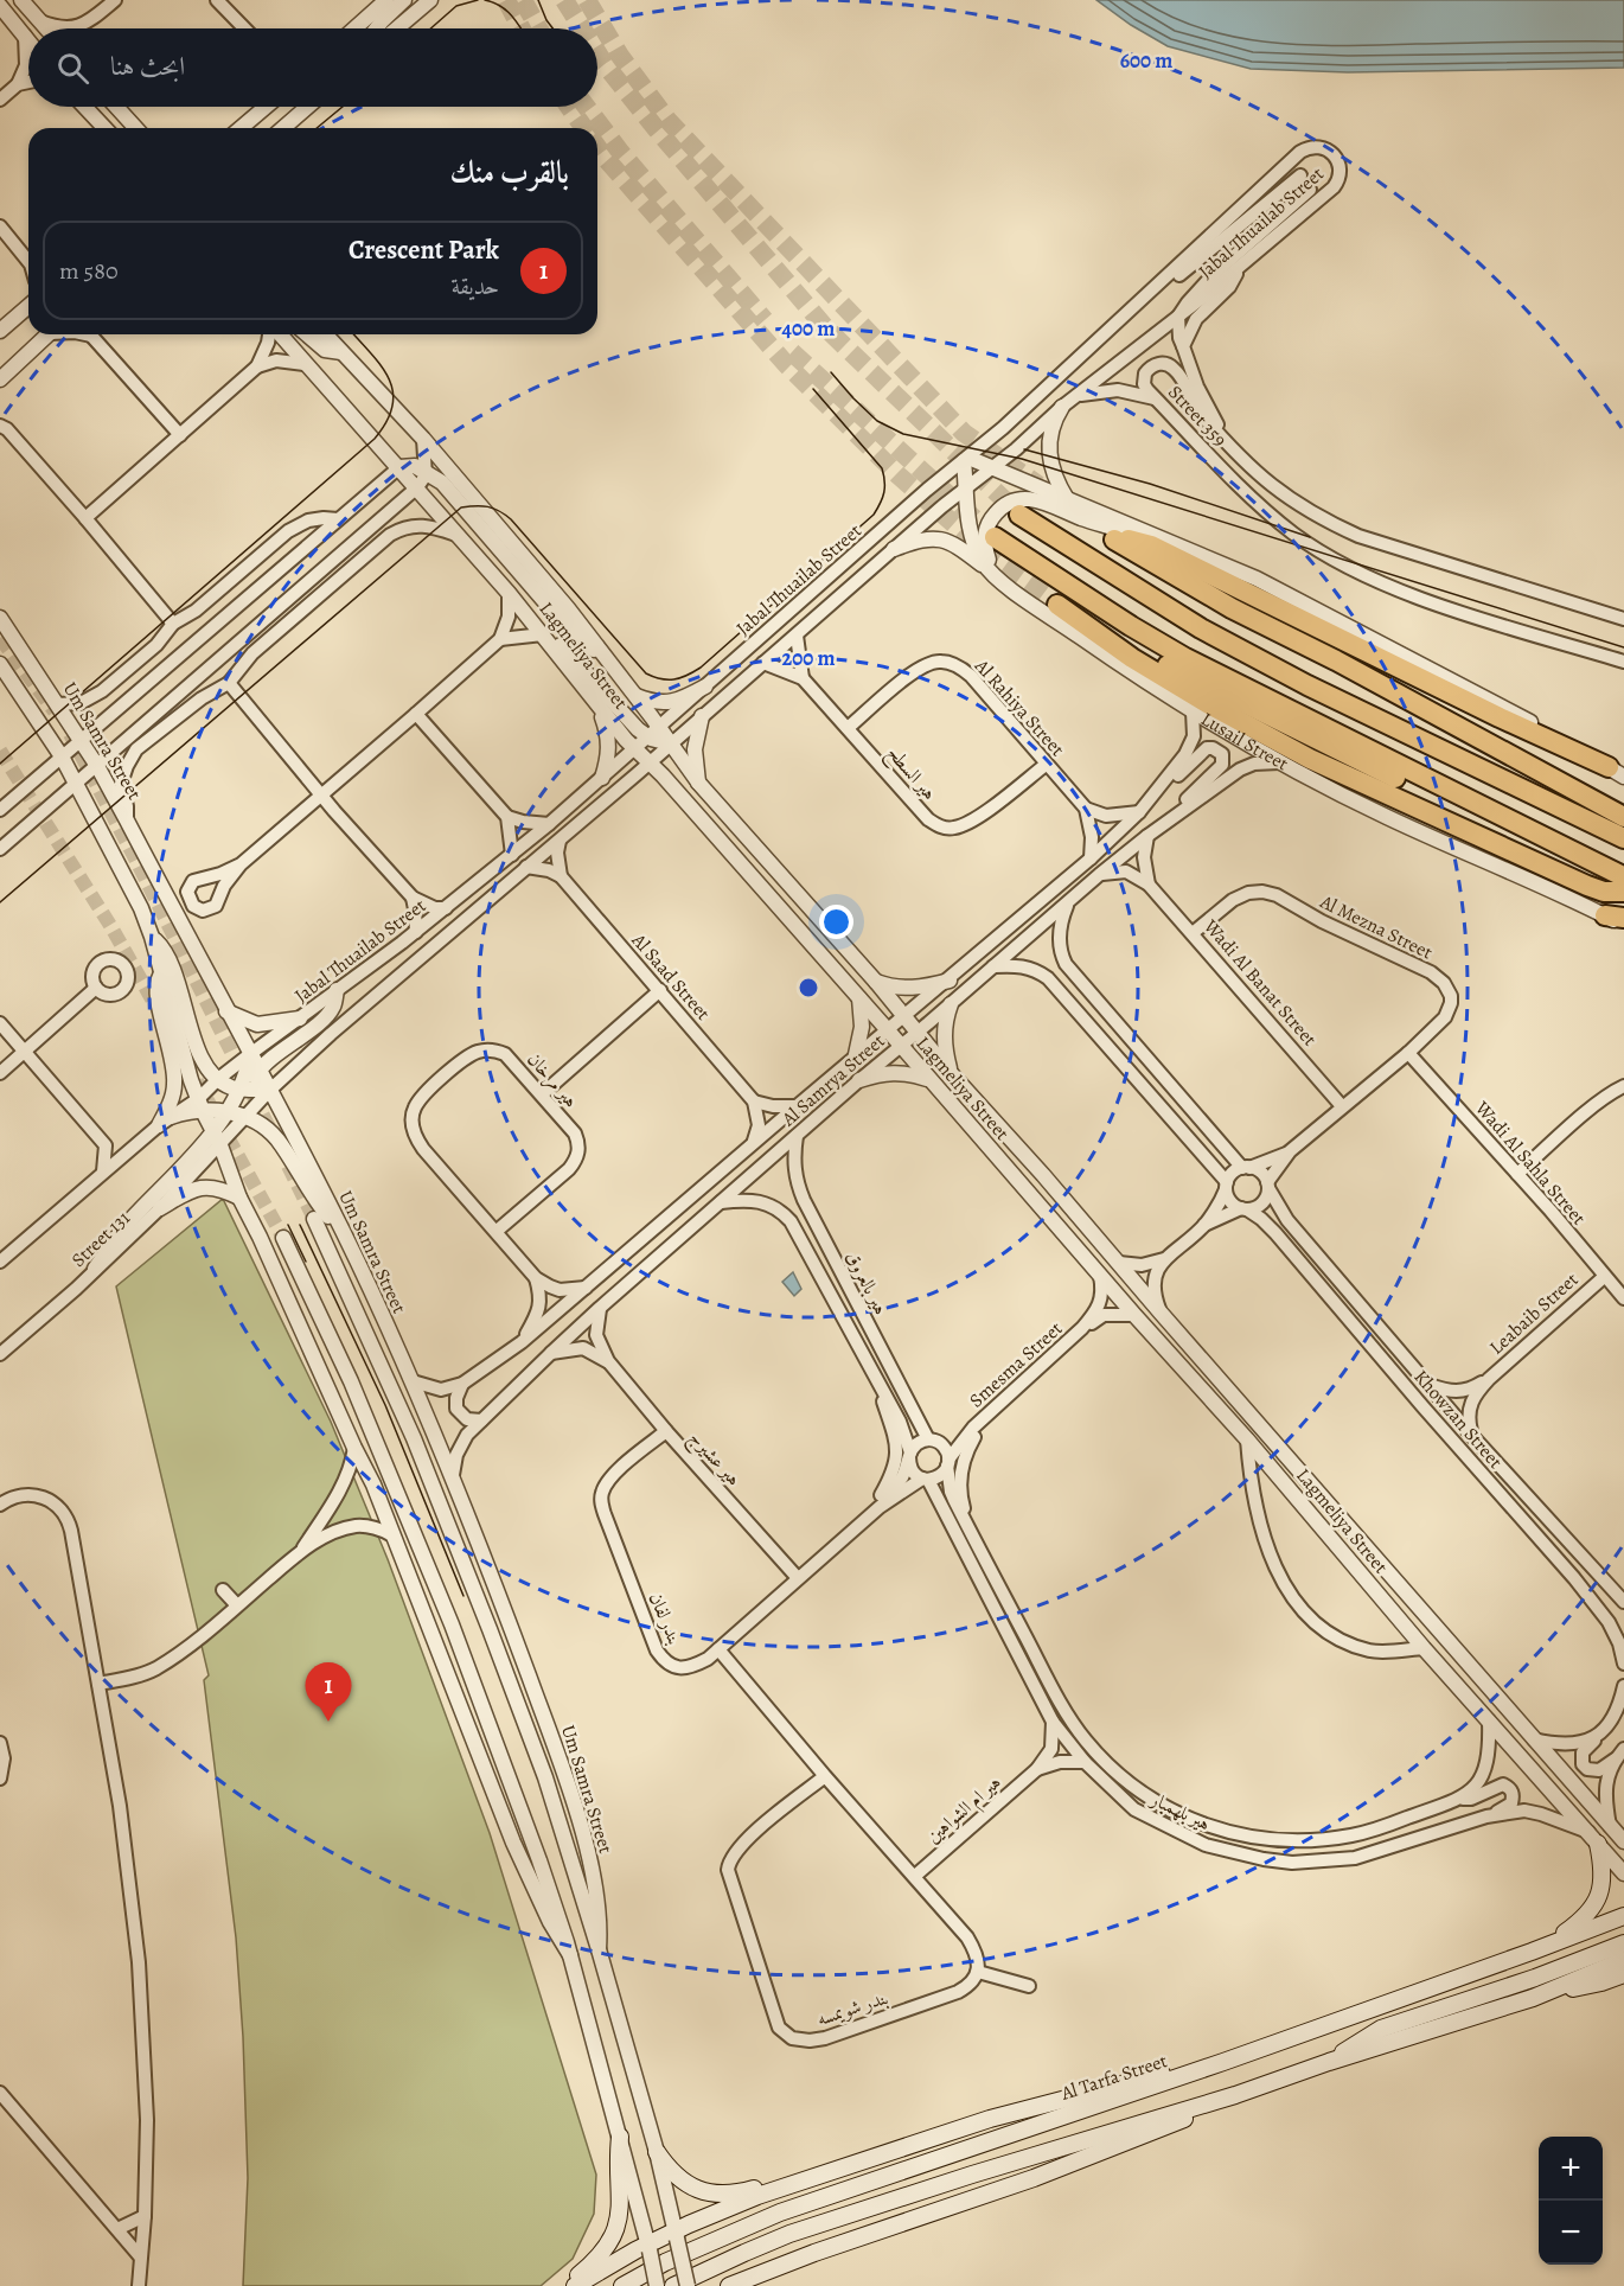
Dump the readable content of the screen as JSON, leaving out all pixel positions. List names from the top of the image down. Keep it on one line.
{"streets":{"main road":["Al Tarfa Street"],"street":["Jabal Thuailab Street","Street 359","Lagmeliya Street","Al Rahiya Street","Um Samra Street","Lusail Street","هير السطح","Al Mezna Street","Al Saad Street","Wadi Al Banat Street","هير مرخان","Al Samrya Street","Wadi Al Sahla Street","Street 131","هير بالعروق","Leabaib Street","Smesma Street","Khowzan Street","هير عشيرج","بندر لفان","هير ام الشواهين","هير بلهمبار","بندر شويمسه"]},"crossings":[["Jabal Thuailab Street","Lagmeliya Street"],["Jabal Thuailab Street","Um Samra Street"],["Jabal Thuailab Street","Lusail Street"],["Jabal Thuailab Street","هير السطح"],["Lagmeliya Street","Al Samrya Street"],["Lagmeliya Street","Smesma Street"],["Lagmeliya Street","هير بلهمبار"],["Al Rahiya Street","هير السطح"],["Um Samra Street","Al Samrya Street"],["Lusail Street","Al Samrya Street"],["Al Mezna Street","Wadi Al Banat Street"],["Al Mezna Street","Wadi Al Sahla Street"],["Al Mezna Street","Khowzan Street"],["Wadi Al Banat Street","Al Samrya Street"],["Al Samrya Street","هير بالعروق"],["Al Samrya Street","هير عشيرج"],["Wadi Al Sahla Street","Leabaib Street"],["هير بالعروق","Smesma Street"],["هير بالعروق","بندر لفان"],["هير بالعروق","هير بلهمبار"],["Leabaib Street","Khowzan Street"],["Smesma Street","بندر لفان"],["Smesma Street","هير بلهمبار"],["هير عشيرج","بندر لفان"],["بندر لفان","هير بلهمبار"],["هير ام الشواهين","هير بلهمبار"]],"page":{"search":"ابحث هنا","heading":"بالقرب منك","list":[{"mark":"1","name":"Crescent Park","note":"حديقة","value":"580 m"}],"pins":"1","map_buttons":["+","−"]},"rings":["600 m","400 m","200 m"]}
